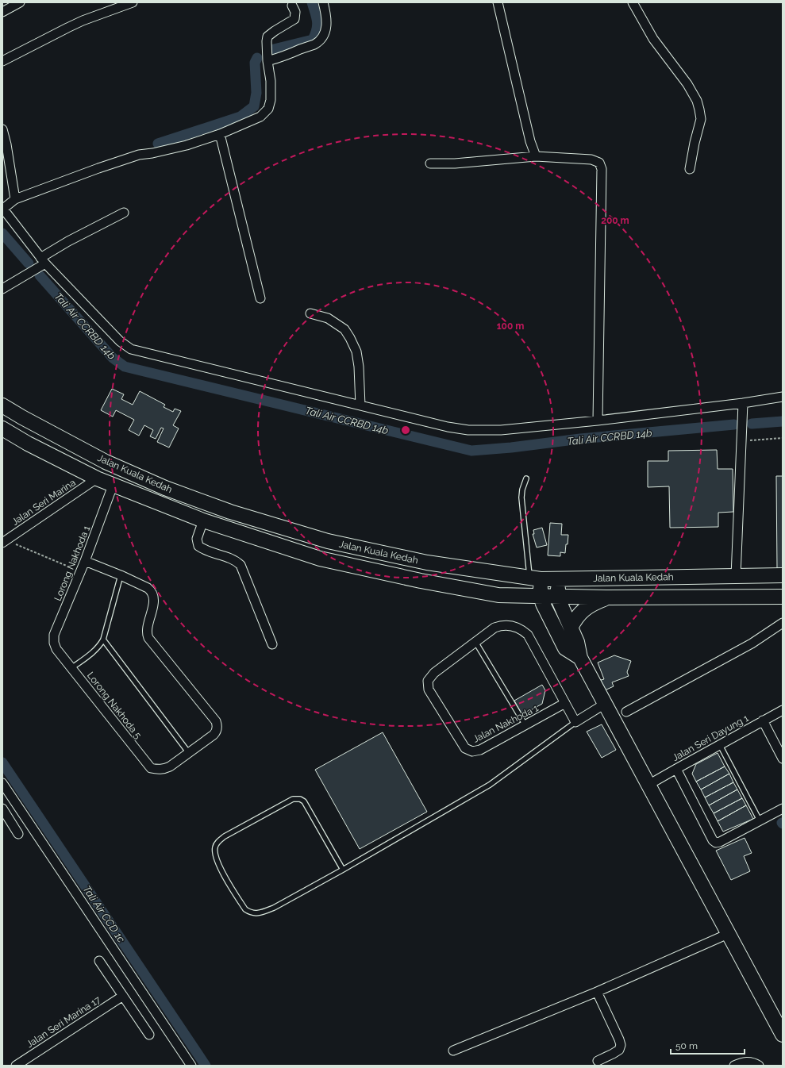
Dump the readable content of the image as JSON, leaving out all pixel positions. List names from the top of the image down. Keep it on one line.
{"streets":{"main road":["Jalan Kuala Kedah"],"street":["Jalan Seri Marina","Lorong Nakhoda 1","Lorong Nakhoda 5","Jalan Nakhoda 1","Jalan Seri Dayung 1","Jalan Seri Marina 17"]},"crossings":[["Jalan Kuala Kedah","Jalan Seri Marina"],["Jalan Kuala Kedah","Lorong Nakhoda 1"],["Lorong Nakhoda 1","Lorong Nakhoda 5"]],"water":["Tali Air CCRBD 14b","Tali Air CCD 1c"],"scale_bar":"50 m","rings":["200 m","100 m"]}
